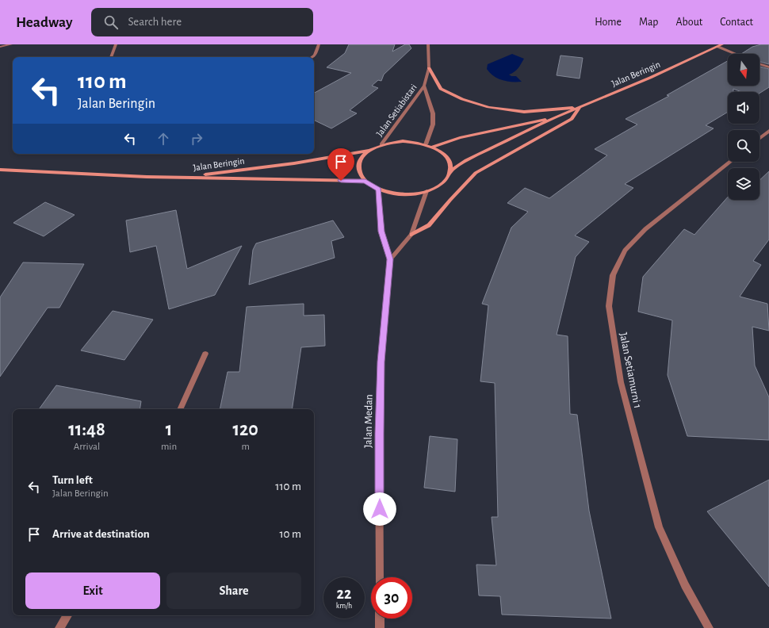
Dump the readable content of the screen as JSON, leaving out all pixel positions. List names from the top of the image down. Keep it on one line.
{"streets":{"street":["Jalan Beringin","Jalan Setiabistari","Jalan Setiamurni 1","Jalan Medan"]},"crossings":[["Jalan Beringin","Jalan Setiabistari"],["Jalan Beringin","Jalan Medan"],["Jalan Setiabistari","Jalan Medan"]],"north":"bottom","page":{"header":"Headway","search":"Search here","nav":["Home","Map","About","Contact"],"turn":["110 m","Jalan Beringin"],"eta":["11:48","Arrival","1","min","120","m"],"list":[{"name":"Turn left","note":"Jalan Beringin","value":"110 m"},{"name":"Arrive at destination","value":"10 m"}],"buttons":["Exit","Share"],"speed":"22 km/h","limit":"30"}}
